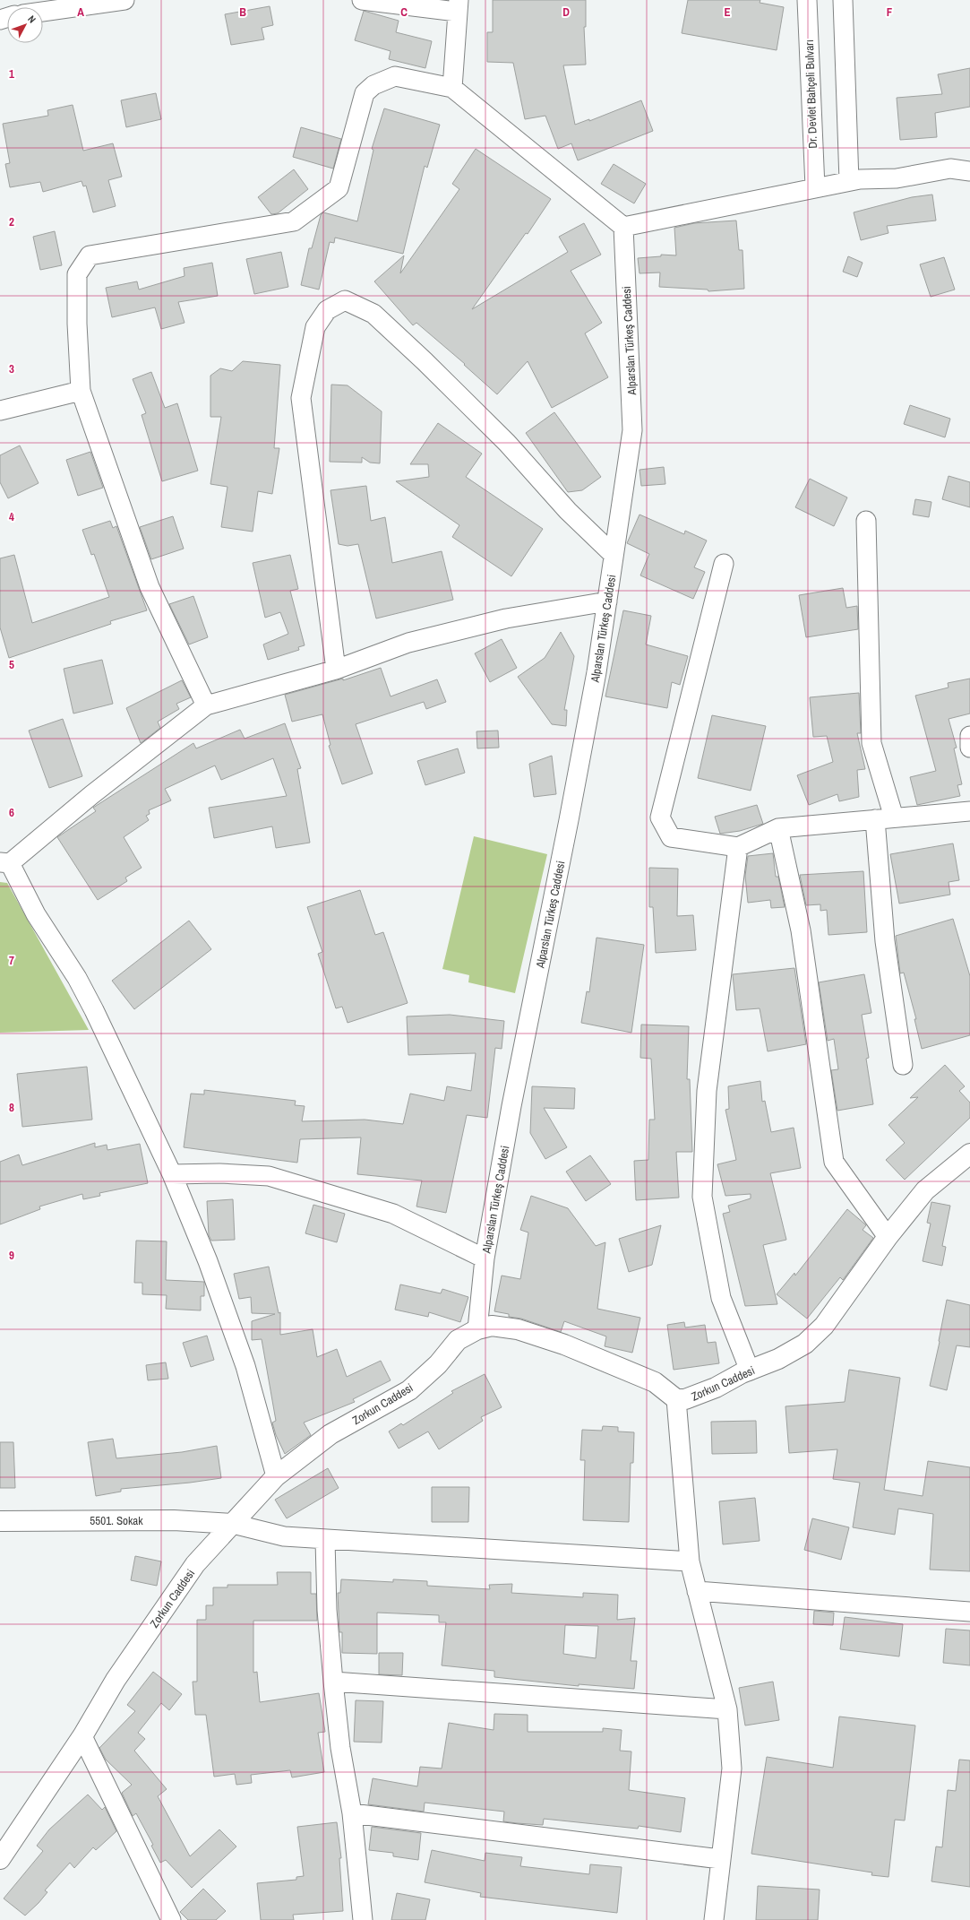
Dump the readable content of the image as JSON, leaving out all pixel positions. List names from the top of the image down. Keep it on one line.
{"streets":{"street":["Dr. Devlet Bahçeli Bulvarı","Alparslan Türkeş Caddesi","Zorkun Caddesi","5501. Sokak"]},"crossings":[["Alparslan Türkeş Caddesi","Zorkun Caddesi"],["Zorkun Caddesi","5501. Sokak"]],"north":"top right","grid":{"columns":["A","B","C","D","E","F"],"rows":["1","2","3","4","5","6","7","8","9"]}}
